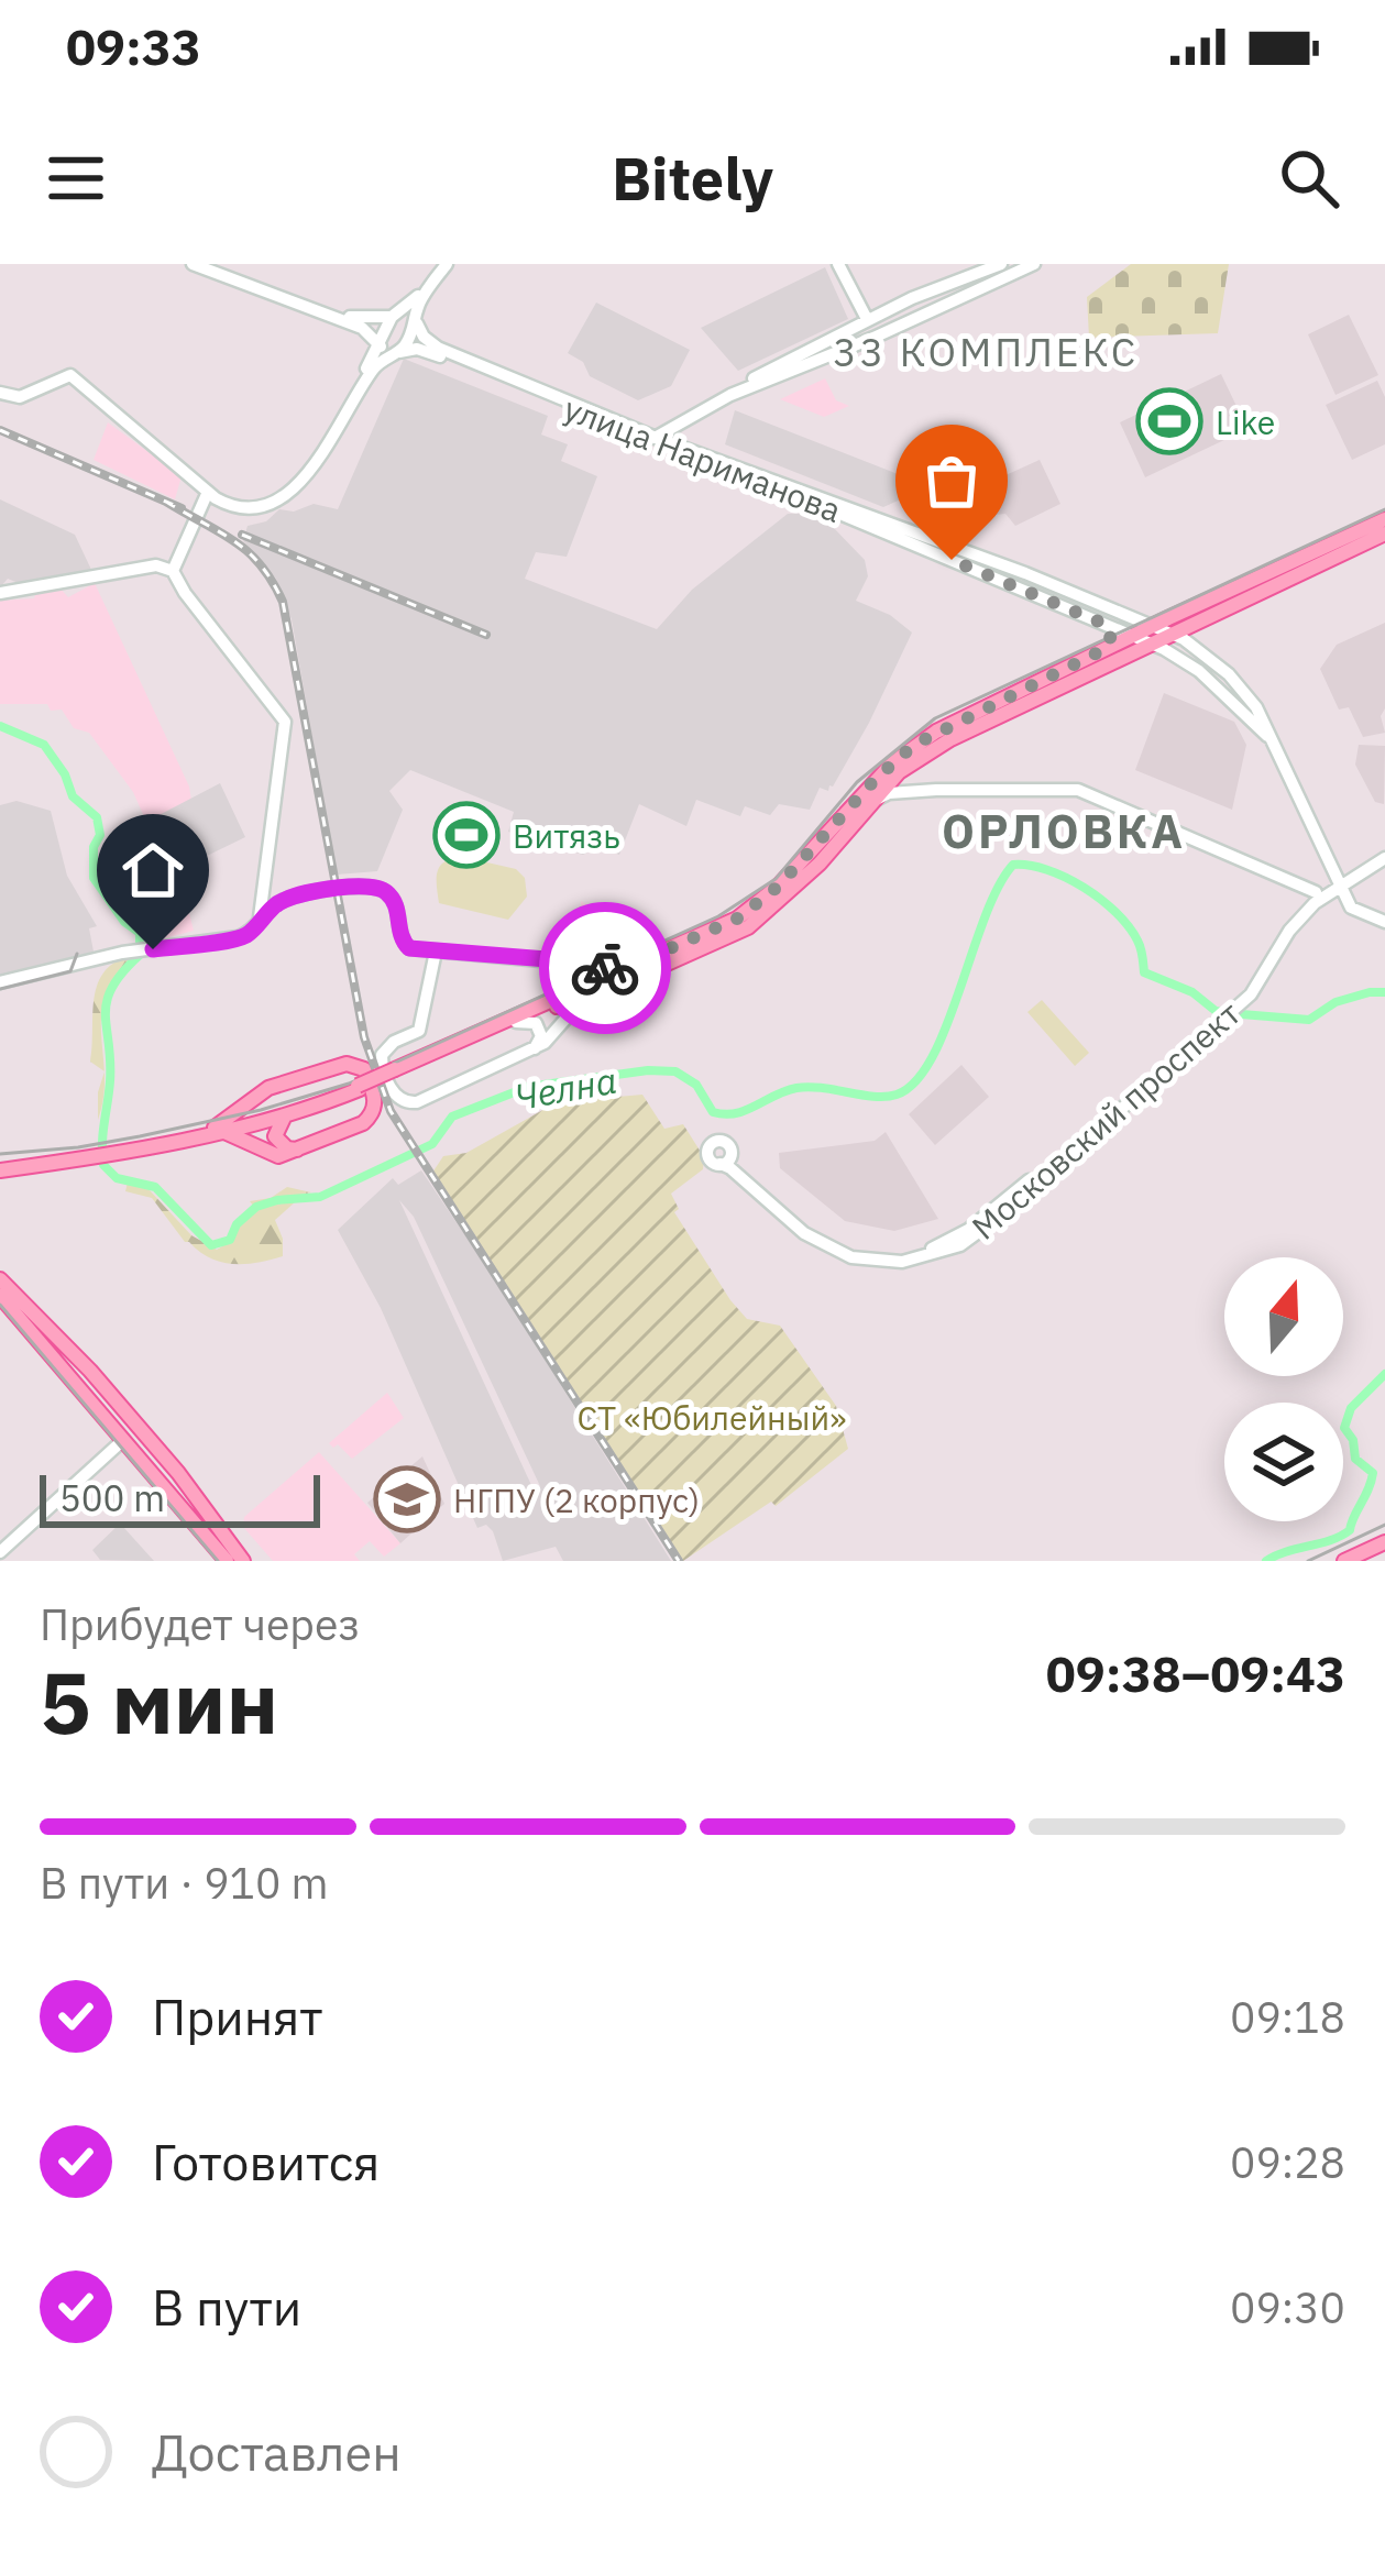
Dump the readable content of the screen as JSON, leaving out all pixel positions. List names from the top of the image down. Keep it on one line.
{"streets":{"main road":["улица Нариманова","Московский проспект"]},"crossings":[["улица Нариманова","Московский проспект"]],"districts":["33 КОМПЛЕКС","ОРЛОВКА"],"water":["Челна"],"parks":["СТ «Юбилейный»"],"places":{"sports":["Like","Витязь"],"school or university":["НГПУ (2 корпус)"]},"scale_bar":"500 m","north":"top","page":{"status":"09:33","header":"Bitely","scale":"500 m","heading":["5 мин","Прибудет через","09:38–09:43"],"bar":"В пути · 910 m","list":[["Принят","09:18"],["Готовится","09:28"],["В пути","09:30"],"Доставлен"]}}
